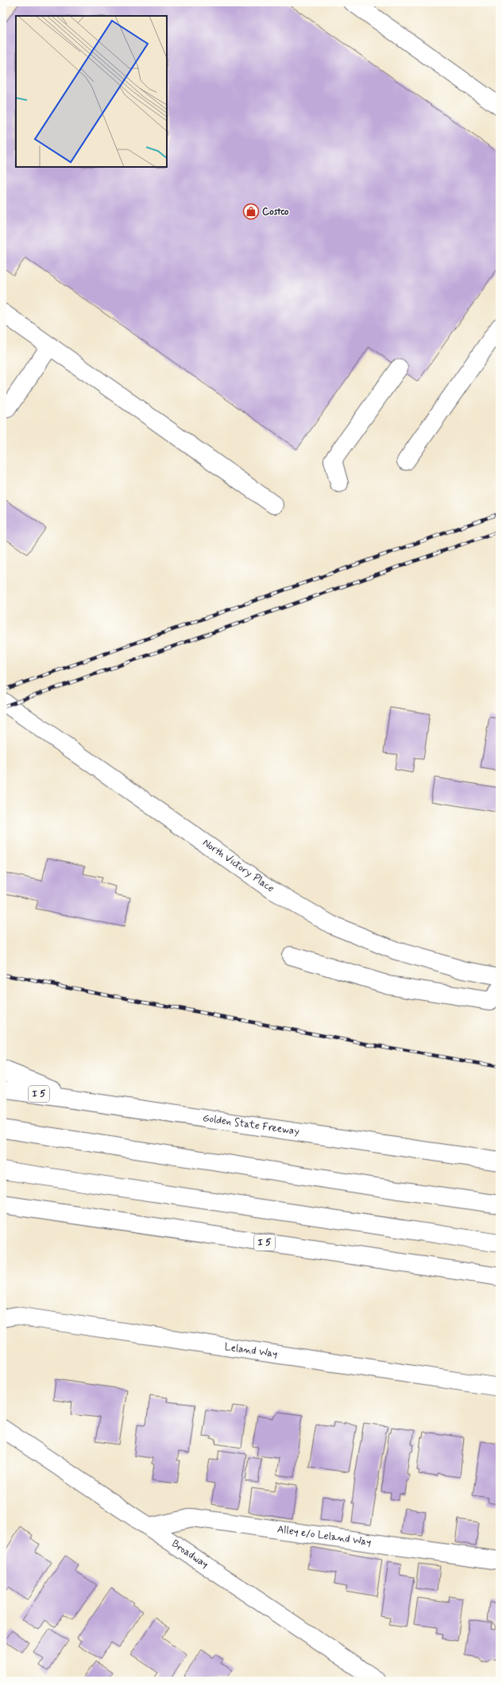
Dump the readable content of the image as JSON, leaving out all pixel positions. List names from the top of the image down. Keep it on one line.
{"streets":{"main road":["North Victory Place","I 5","Golden State Freeway","Leland Way","Alley e/o Leland Way","Broadway"]},"crossings":[["Alley e/o Leland Way","Broadway"]],"places":{"shop":["Costco"]}}
